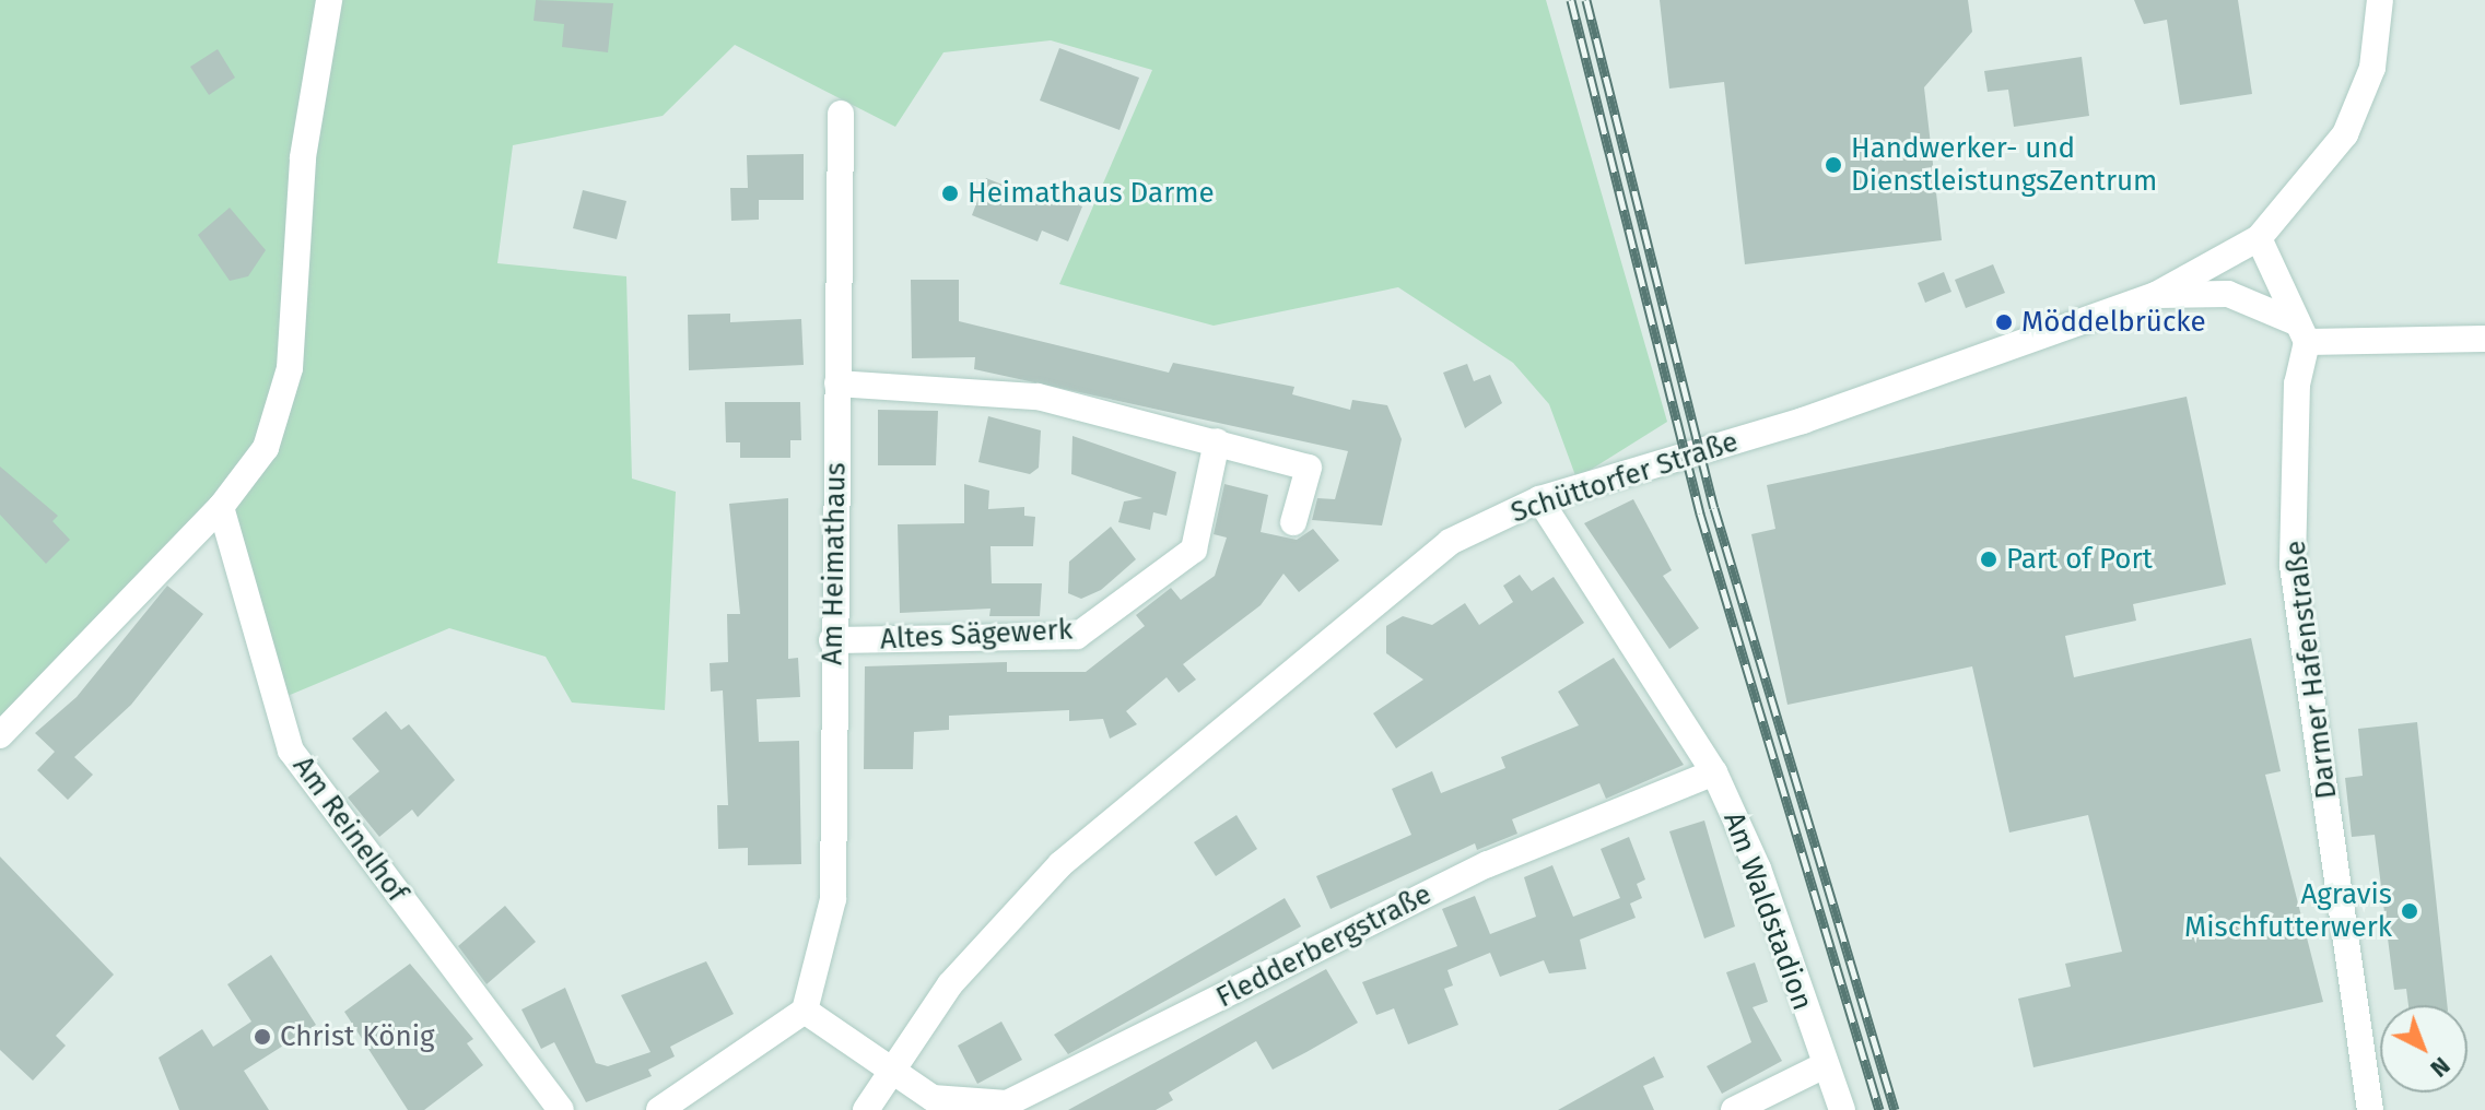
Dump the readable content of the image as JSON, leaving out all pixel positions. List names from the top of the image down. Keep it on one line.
{"streets":{"street":["Schüttorfer Straße","Am Heimathaus","Altes Sägewerk","Darmer Hafenstraße","Am Reinelhof","Am Waldstadion","Fledderbergstraße"]},"crossings":[["Schüttorfer Straße","Am Waldstadion"],["Am Heimathaus","Altes Sägewerk"],["Am Waldstadion","Fledderbergstraße"]],"places":["Handwerker- und DienstleistungsZentrum","Heimathaus Darme","Möddelbrücke","Part of Port","Agravis Mischfutterwerk","Christ König"],"north":"bottom right"}
